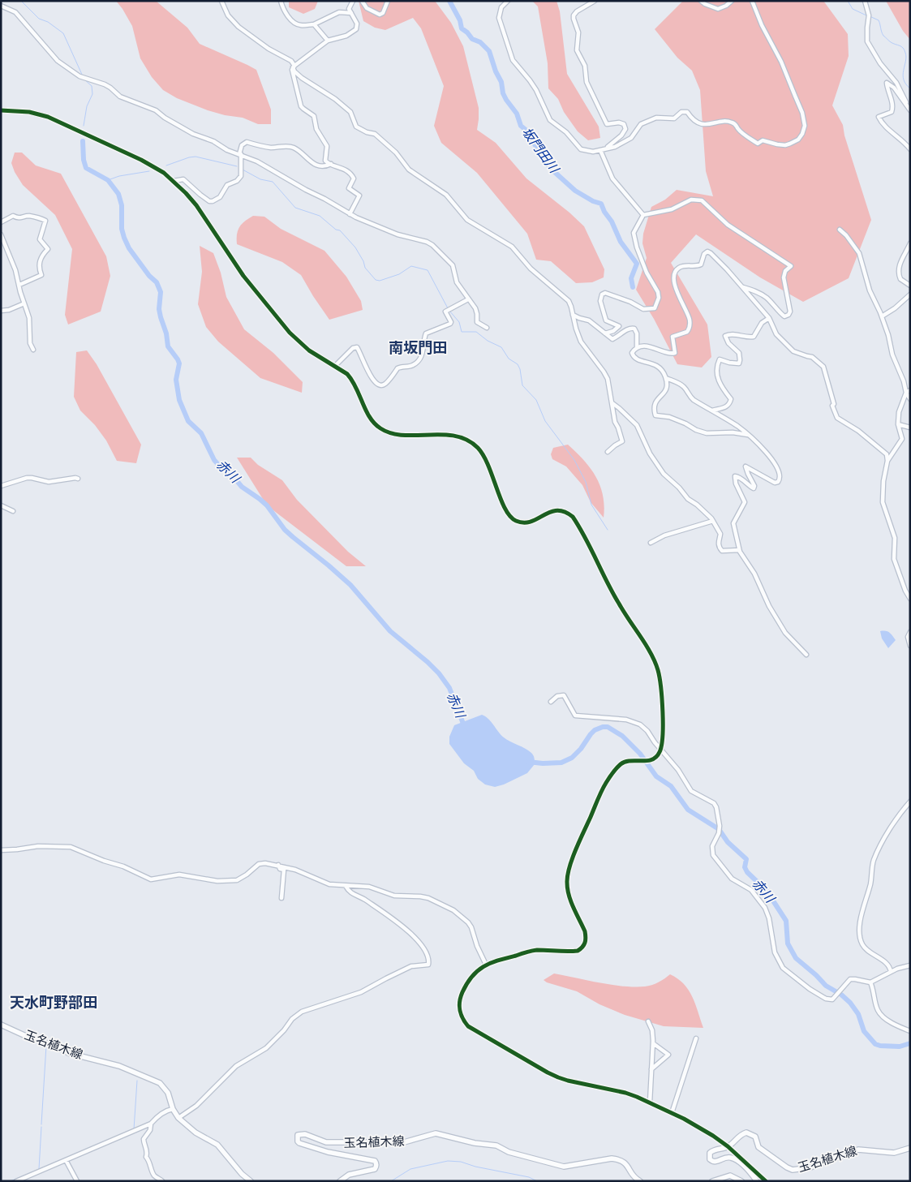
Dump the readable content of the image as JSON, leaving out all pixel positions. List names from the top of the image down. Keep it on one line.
{"streets":{"main road":["玉名植木線"]},"districts":["南坂門田","天水町野部田"],"water":["坂門田川","赤川"]}
